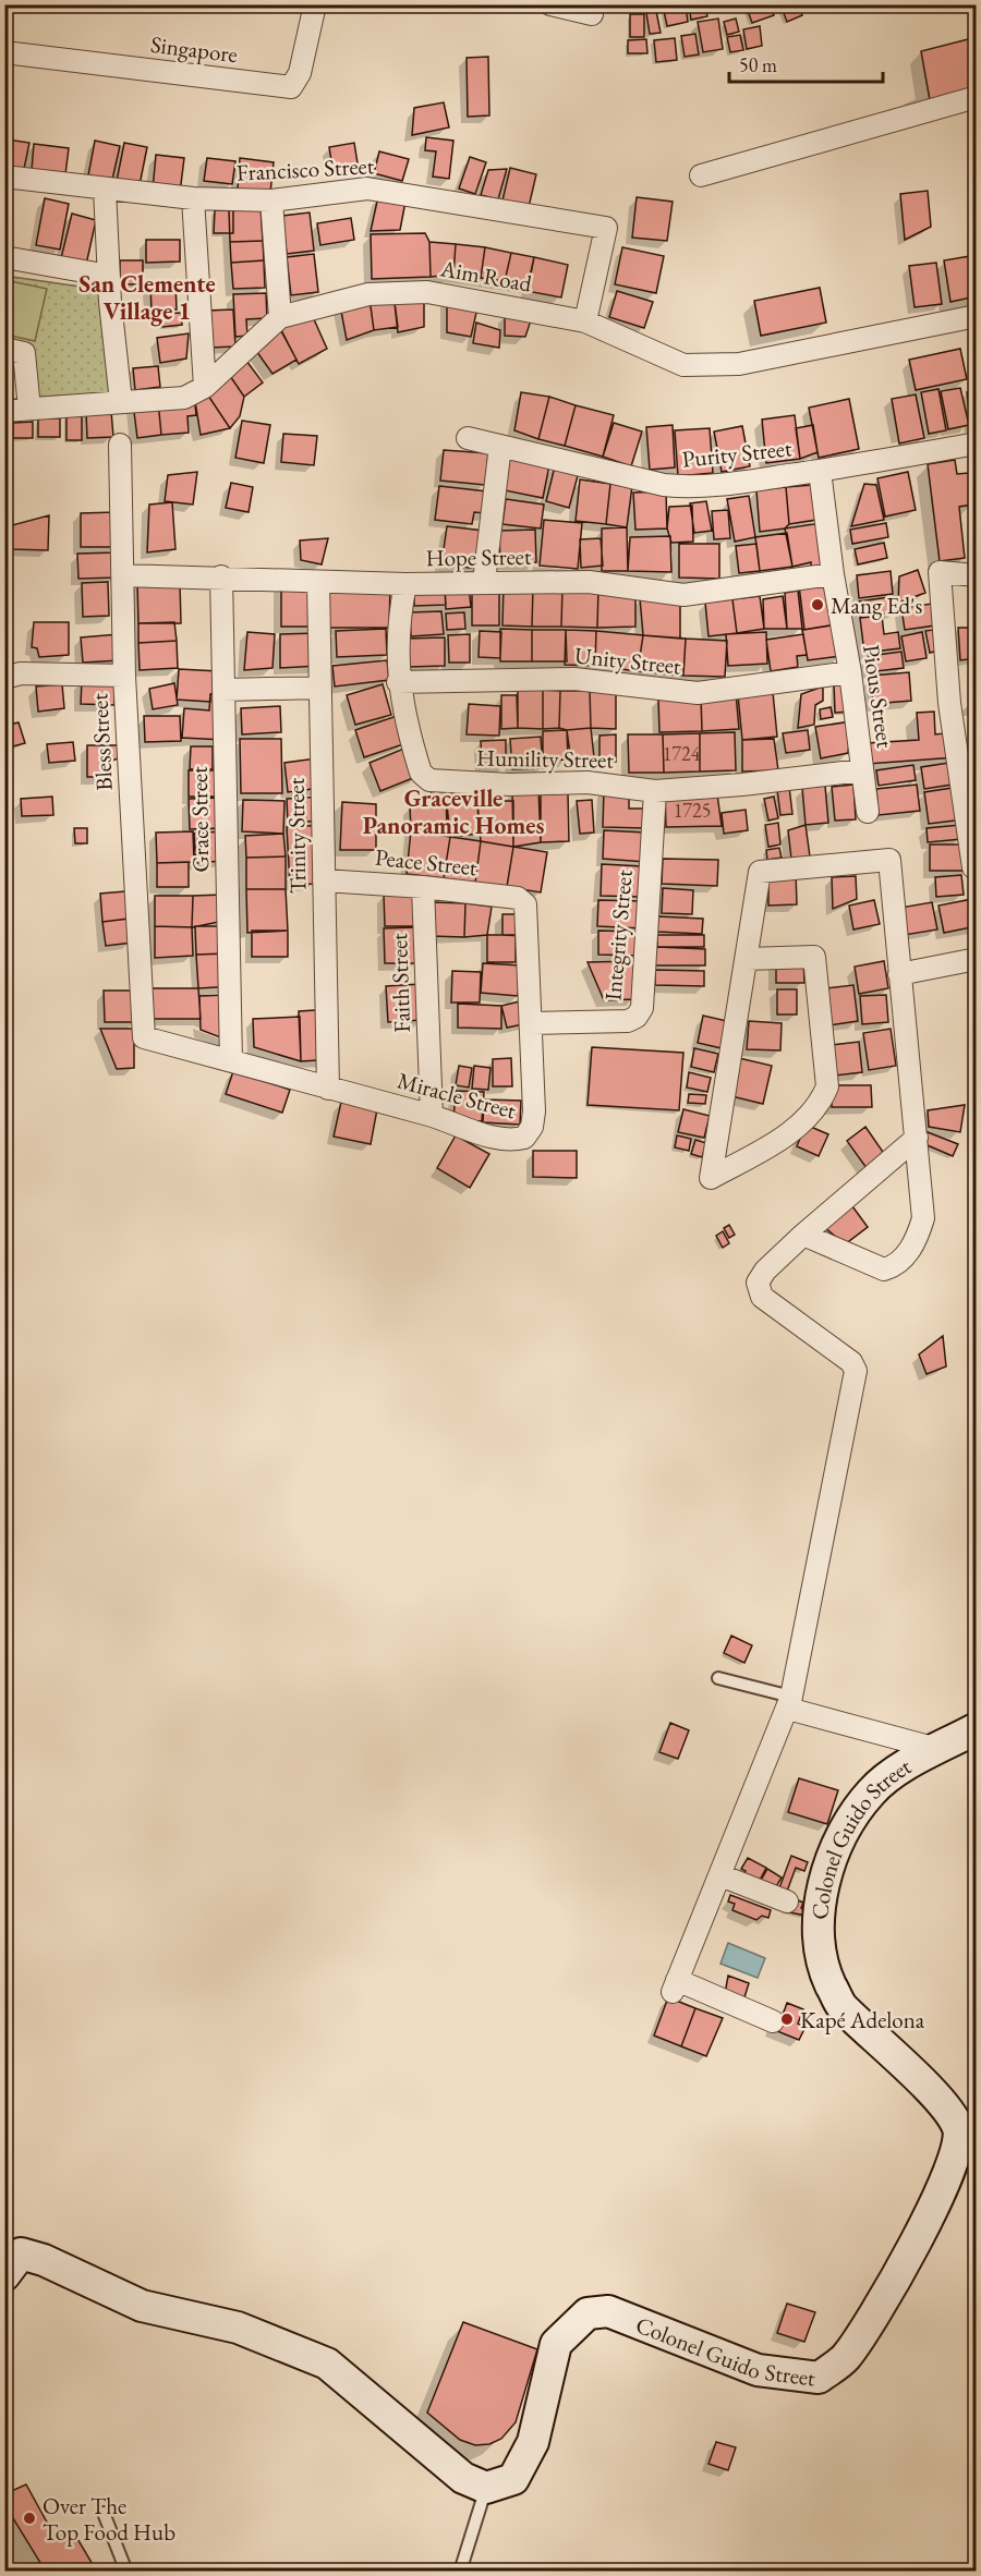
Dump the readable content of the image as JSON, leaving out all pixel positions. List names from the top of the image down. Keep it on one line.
{"streets":{"street":["Singapore","Francisco Street","Aim Road","Purity Street","Hope Street","Unity Street","Pious Street","Bless Street","Humility Street","Grace Street","Trinity Street","Peace Street","Integrity Street","Faith Street","Miracle Street","Colonel Guido Street"]},"crossings":[["Francisco Street","Aim Road"],["Purity Street","Pious Street"],["Hope Street","Pious Street"],["Hope Street","Bless Street"],["Hope Street","Humility Street"],["Hope Street","Grace Street"],["Hope Street","Trinity Street"],["Unity Street","Pious Street"],["Unity Street","Humility Street"],["Pious Street","Humility Street"],["Bless Street","Miracle Street"],["Humility Street","Integrity Street"],["Grace Street","Miracle Street"],["Trinity Street","Peace Street"],["Trinity Street","Miracle Street"],["Peace Street","Faith Street"],["Peace Street","Miracle Street"],["Integrity Street","Miracle Street"],["Faith Street","Miracle Street"]],"districts":["San Clemente Village 1","Graceville Panoramic Homes"],"places":["Mang Ed's","Kapé Adelona","Over The Top Food Hub"],"house_numbers":["1724","1725"],"scale_bar":"50 m"}
